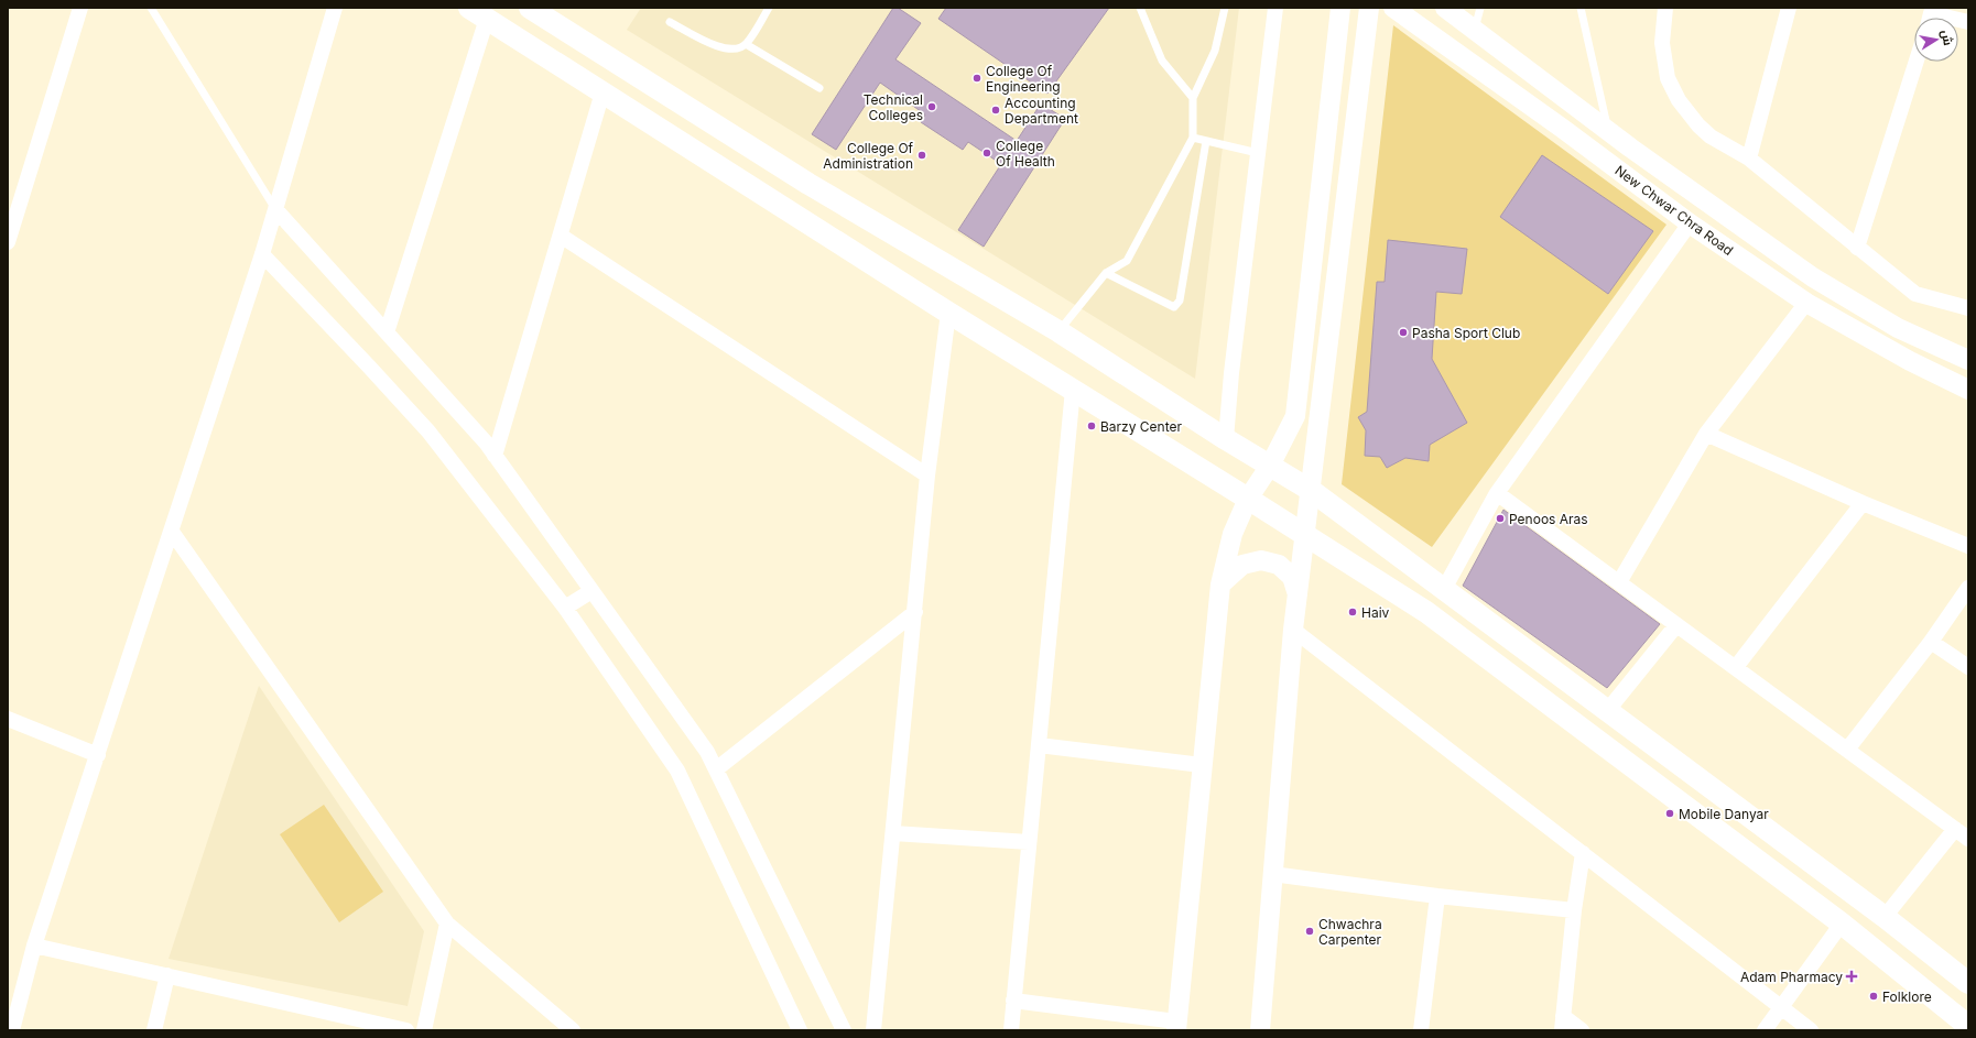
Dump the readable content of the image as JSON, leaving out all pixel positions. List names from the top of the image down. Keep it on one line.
{"streets":{"street":["New Chwar Chra Road"]},"places":{"other":["College Of Engineering","Technical Colleges","Accounting Department","College Of Health","College Of Administration","Pasha Sport Club","Barzy Center","Penoos Aras","Haiv","Mobile Danyar","Chwachra Carpenter","Folklore"],"health":["Adam Pharmacy"]},"north":"right"}
